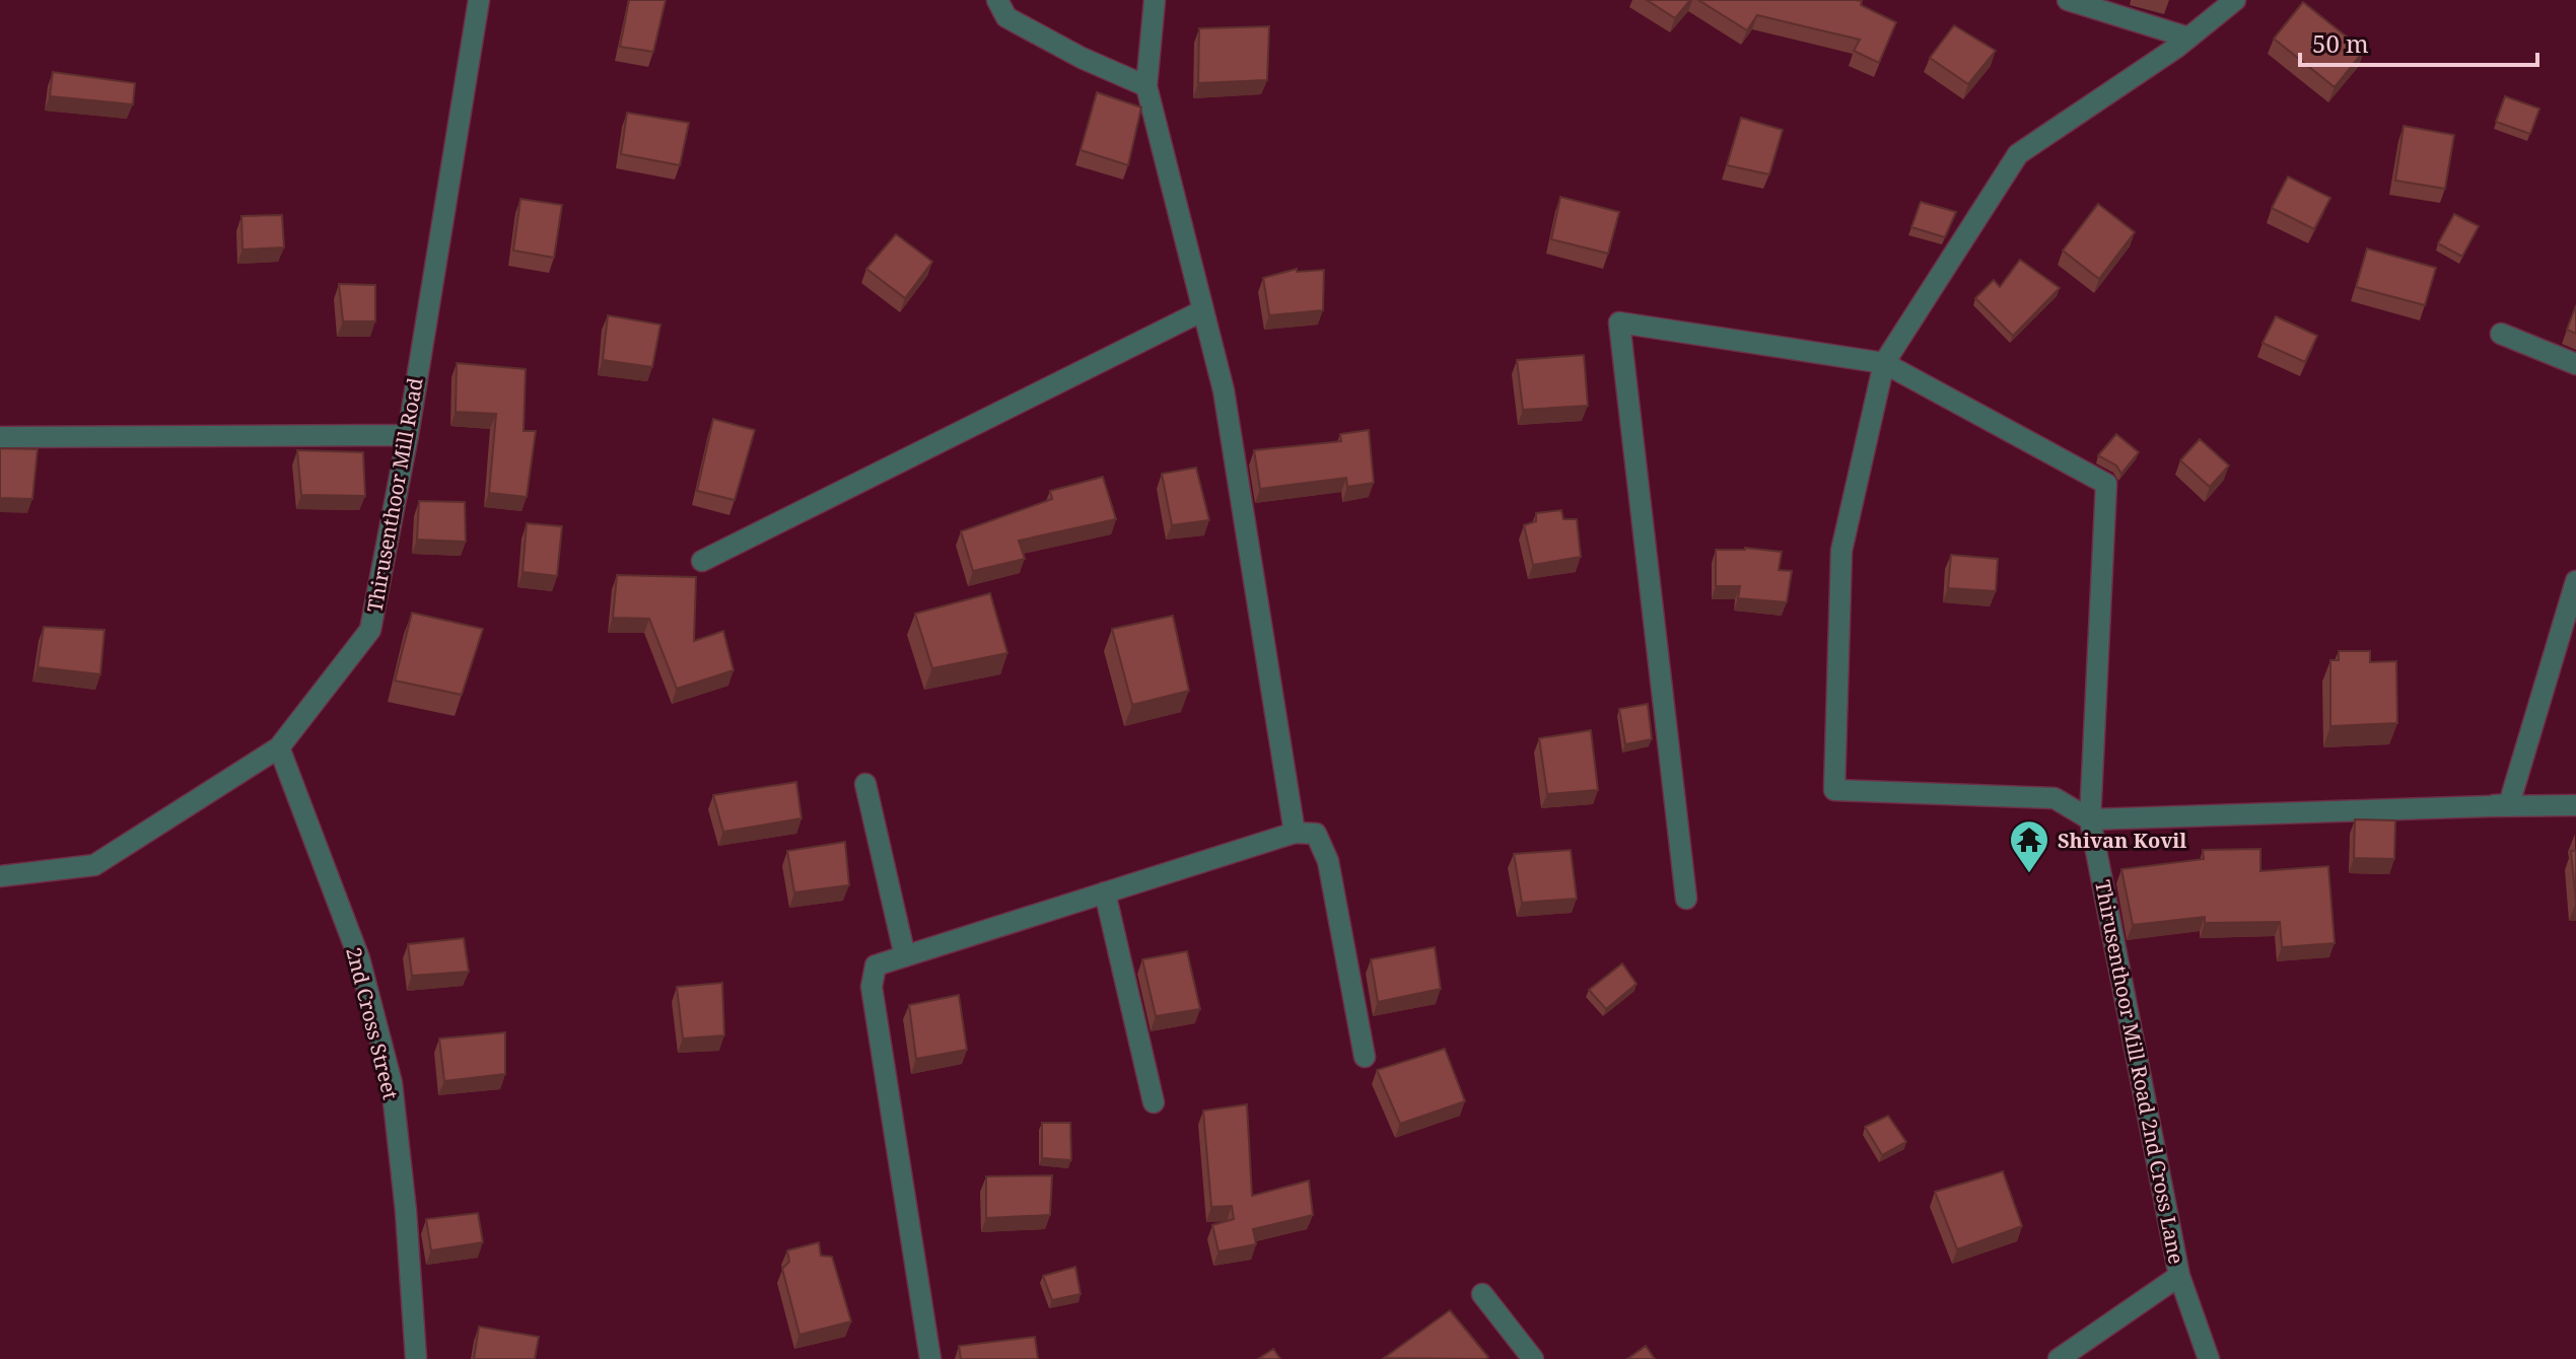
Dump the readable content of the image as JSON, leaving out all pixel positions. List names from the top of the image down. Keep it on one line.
{"streets":{"street":["Thirusenthoor Mill Road","2nd Cross Street","Thirusenthoor Mill Road 2nd Cross Lane"]},"crossings":[["Thirusenthoor Mill Road","2nd Cross Street"]],"places":{"temple":["Shivan Kovil"]},"scale_bar":"50 m"}
